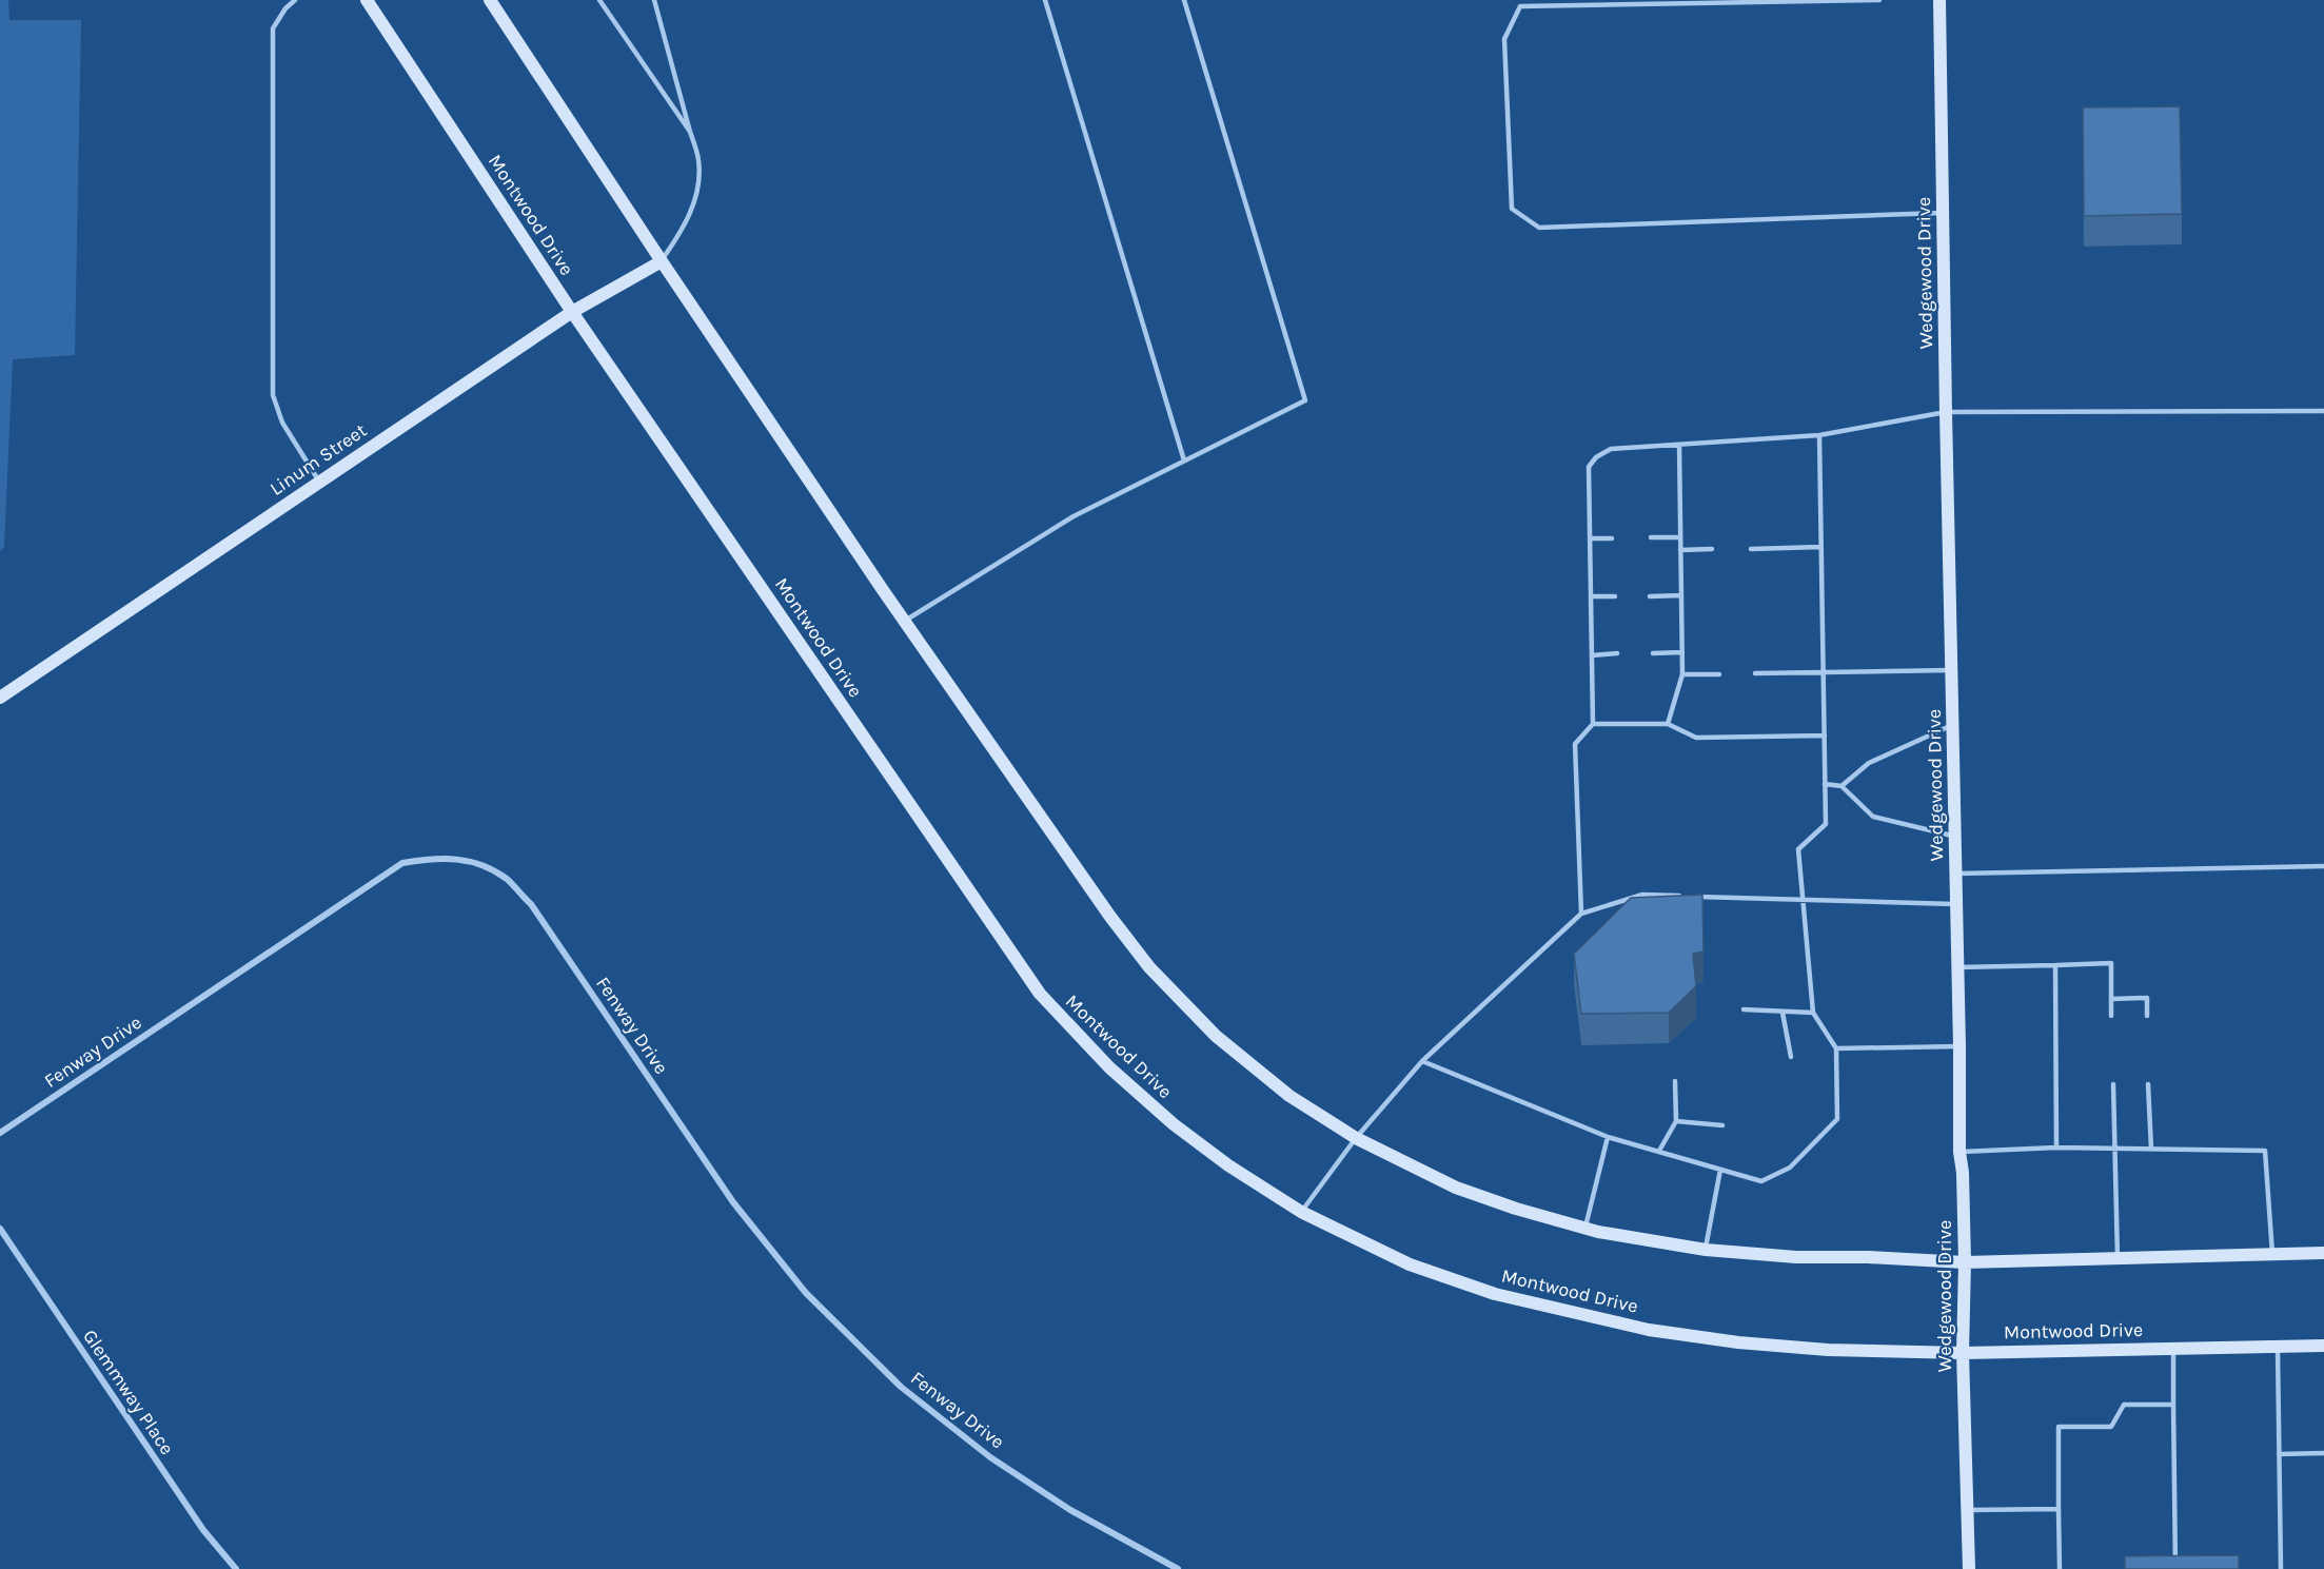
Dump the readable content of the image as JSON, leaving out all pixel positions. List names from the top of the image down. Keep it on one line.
{"streets":{"main road":["Montwood Drive","Wedgewood Drive","Linum Street"],"street":["Fenway Drive","Glemmway Place"]},"crossings":[["Montwood Drive","Wedgewood Drive"],["Montwood Drive","Linum Street"]]}
